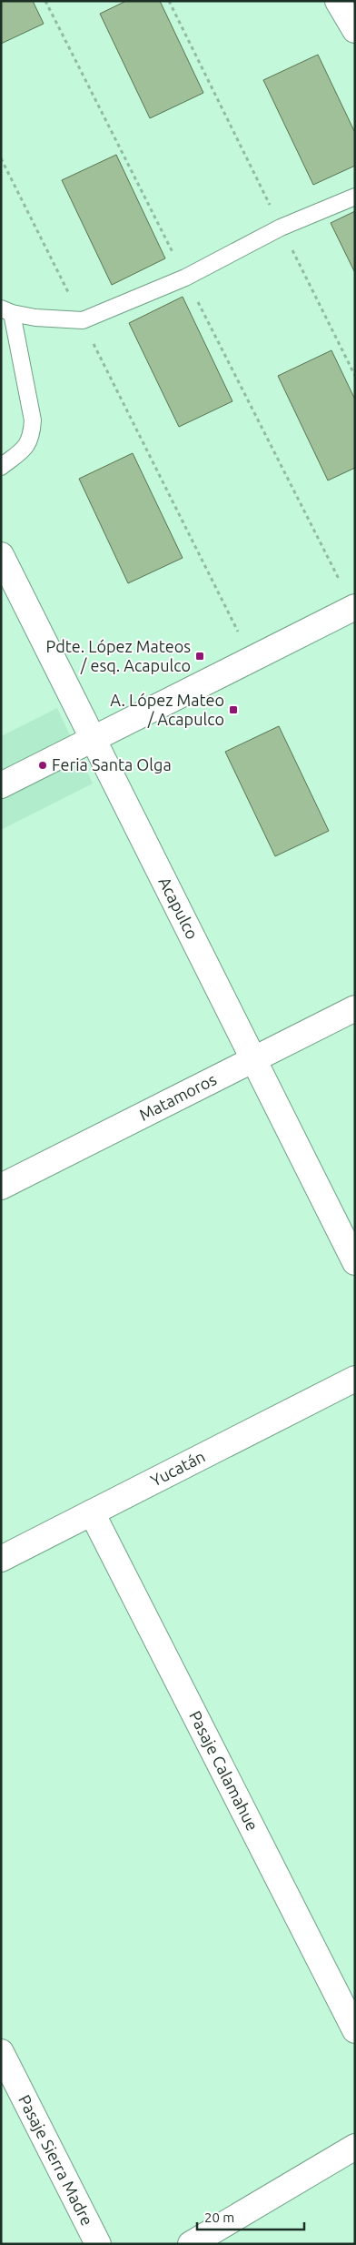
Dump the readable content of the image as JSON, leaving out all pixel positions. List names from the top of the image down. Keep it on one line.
{"streets":{"street":["Acapulco","Matamoros","Yucatán","Pasaje Calamahue","Pasaje Sierra Madre"]},"crossings":[["Acapulco","Matamoros"],["Yucatán","Pasaje Calamahue"]],"places":{"transit":["Pdte. López Mateos / esq. Acapulco","A. López Mateo / Acapulco"],"other":["Feria Santa Olga"]},"scale_bar":"20 m"}
